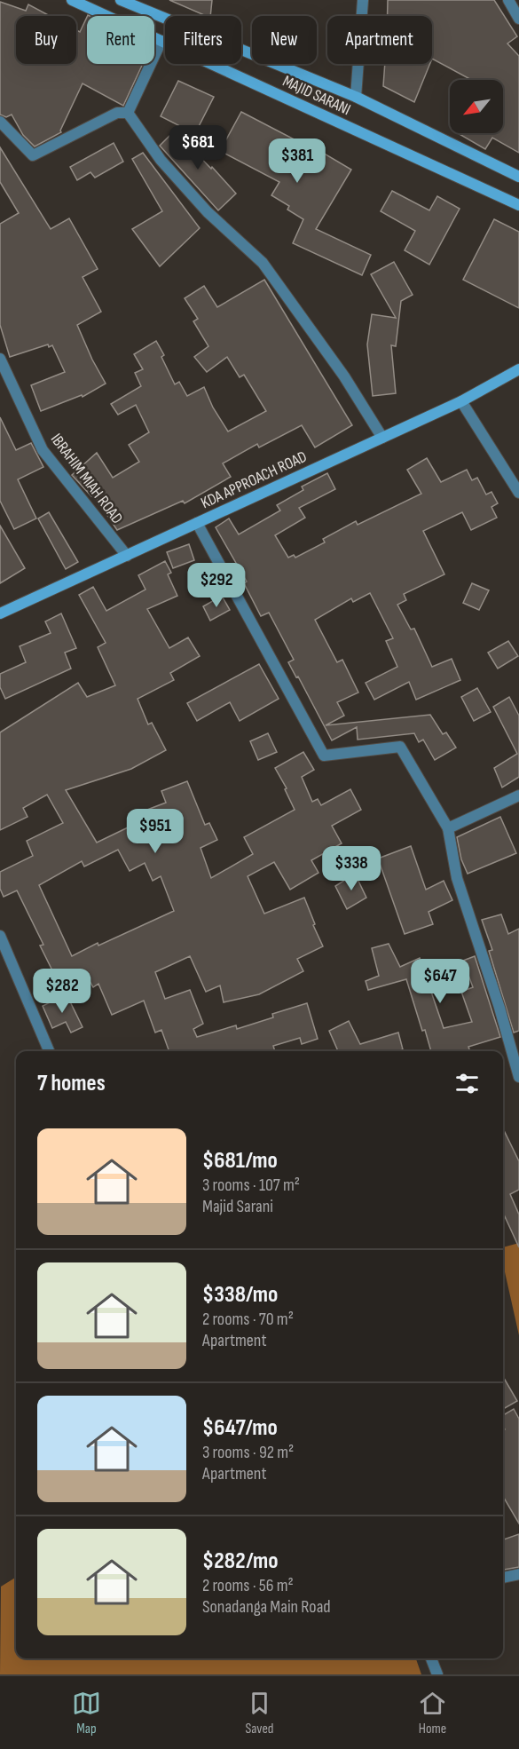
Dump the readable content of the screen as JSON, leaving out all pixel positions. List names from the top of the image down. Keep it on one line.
{"streets":{"main road":["MAJID SARANI","KDA APPROACH ROAD"],"street":["IBRAHIM MIAH ROAD"]},"crossings":[["IBRAHIM MIAH ROAD","KDA APPROACH ROAD"]],"north":"bottom left","page":{"chip":["Buy","Rent","Filters","New","Apartment"],"price":["$681","$381","$292","$951","$338","$647","$282"],"heading":"7 homes","list":[{"name":"$681/mo","note":"3 rooms · 107 m² · Majid Sarani"},{"name":"$338/mo","note":"2 rooms · 70 m² · Apartment"},{"name":"$647/mo","note":"3 rooms · 92 m² · Apartment"},{"name":"$282/mo","note":"2 rooms · 56 m² · Sonadanga Main Road"}],"tabs":["Map","Saved","Home"]}}
